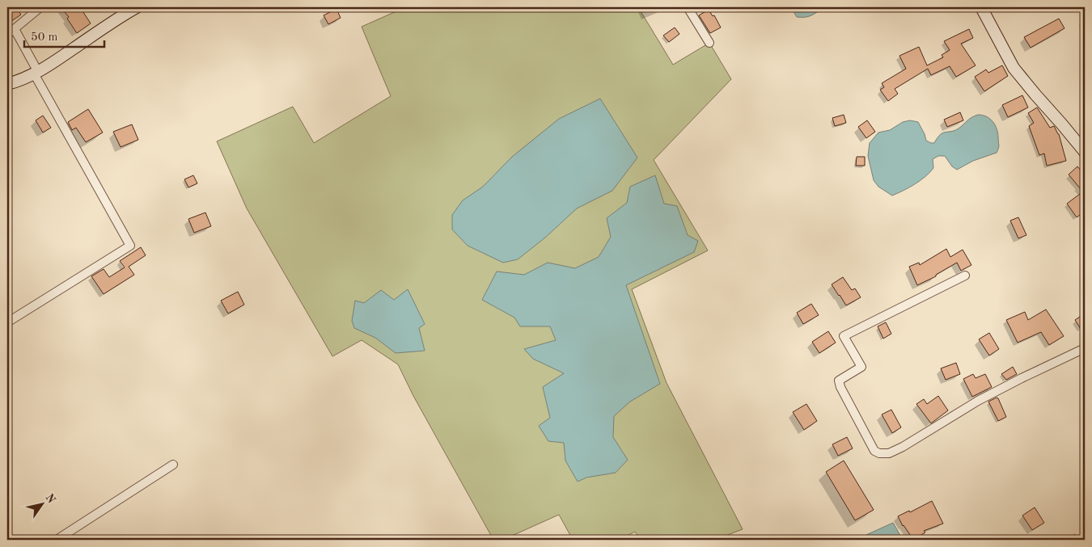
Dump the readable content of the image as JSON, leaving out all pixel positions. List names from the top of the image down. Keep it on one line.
{"scale_bar":"50 m","north":"top right"}
